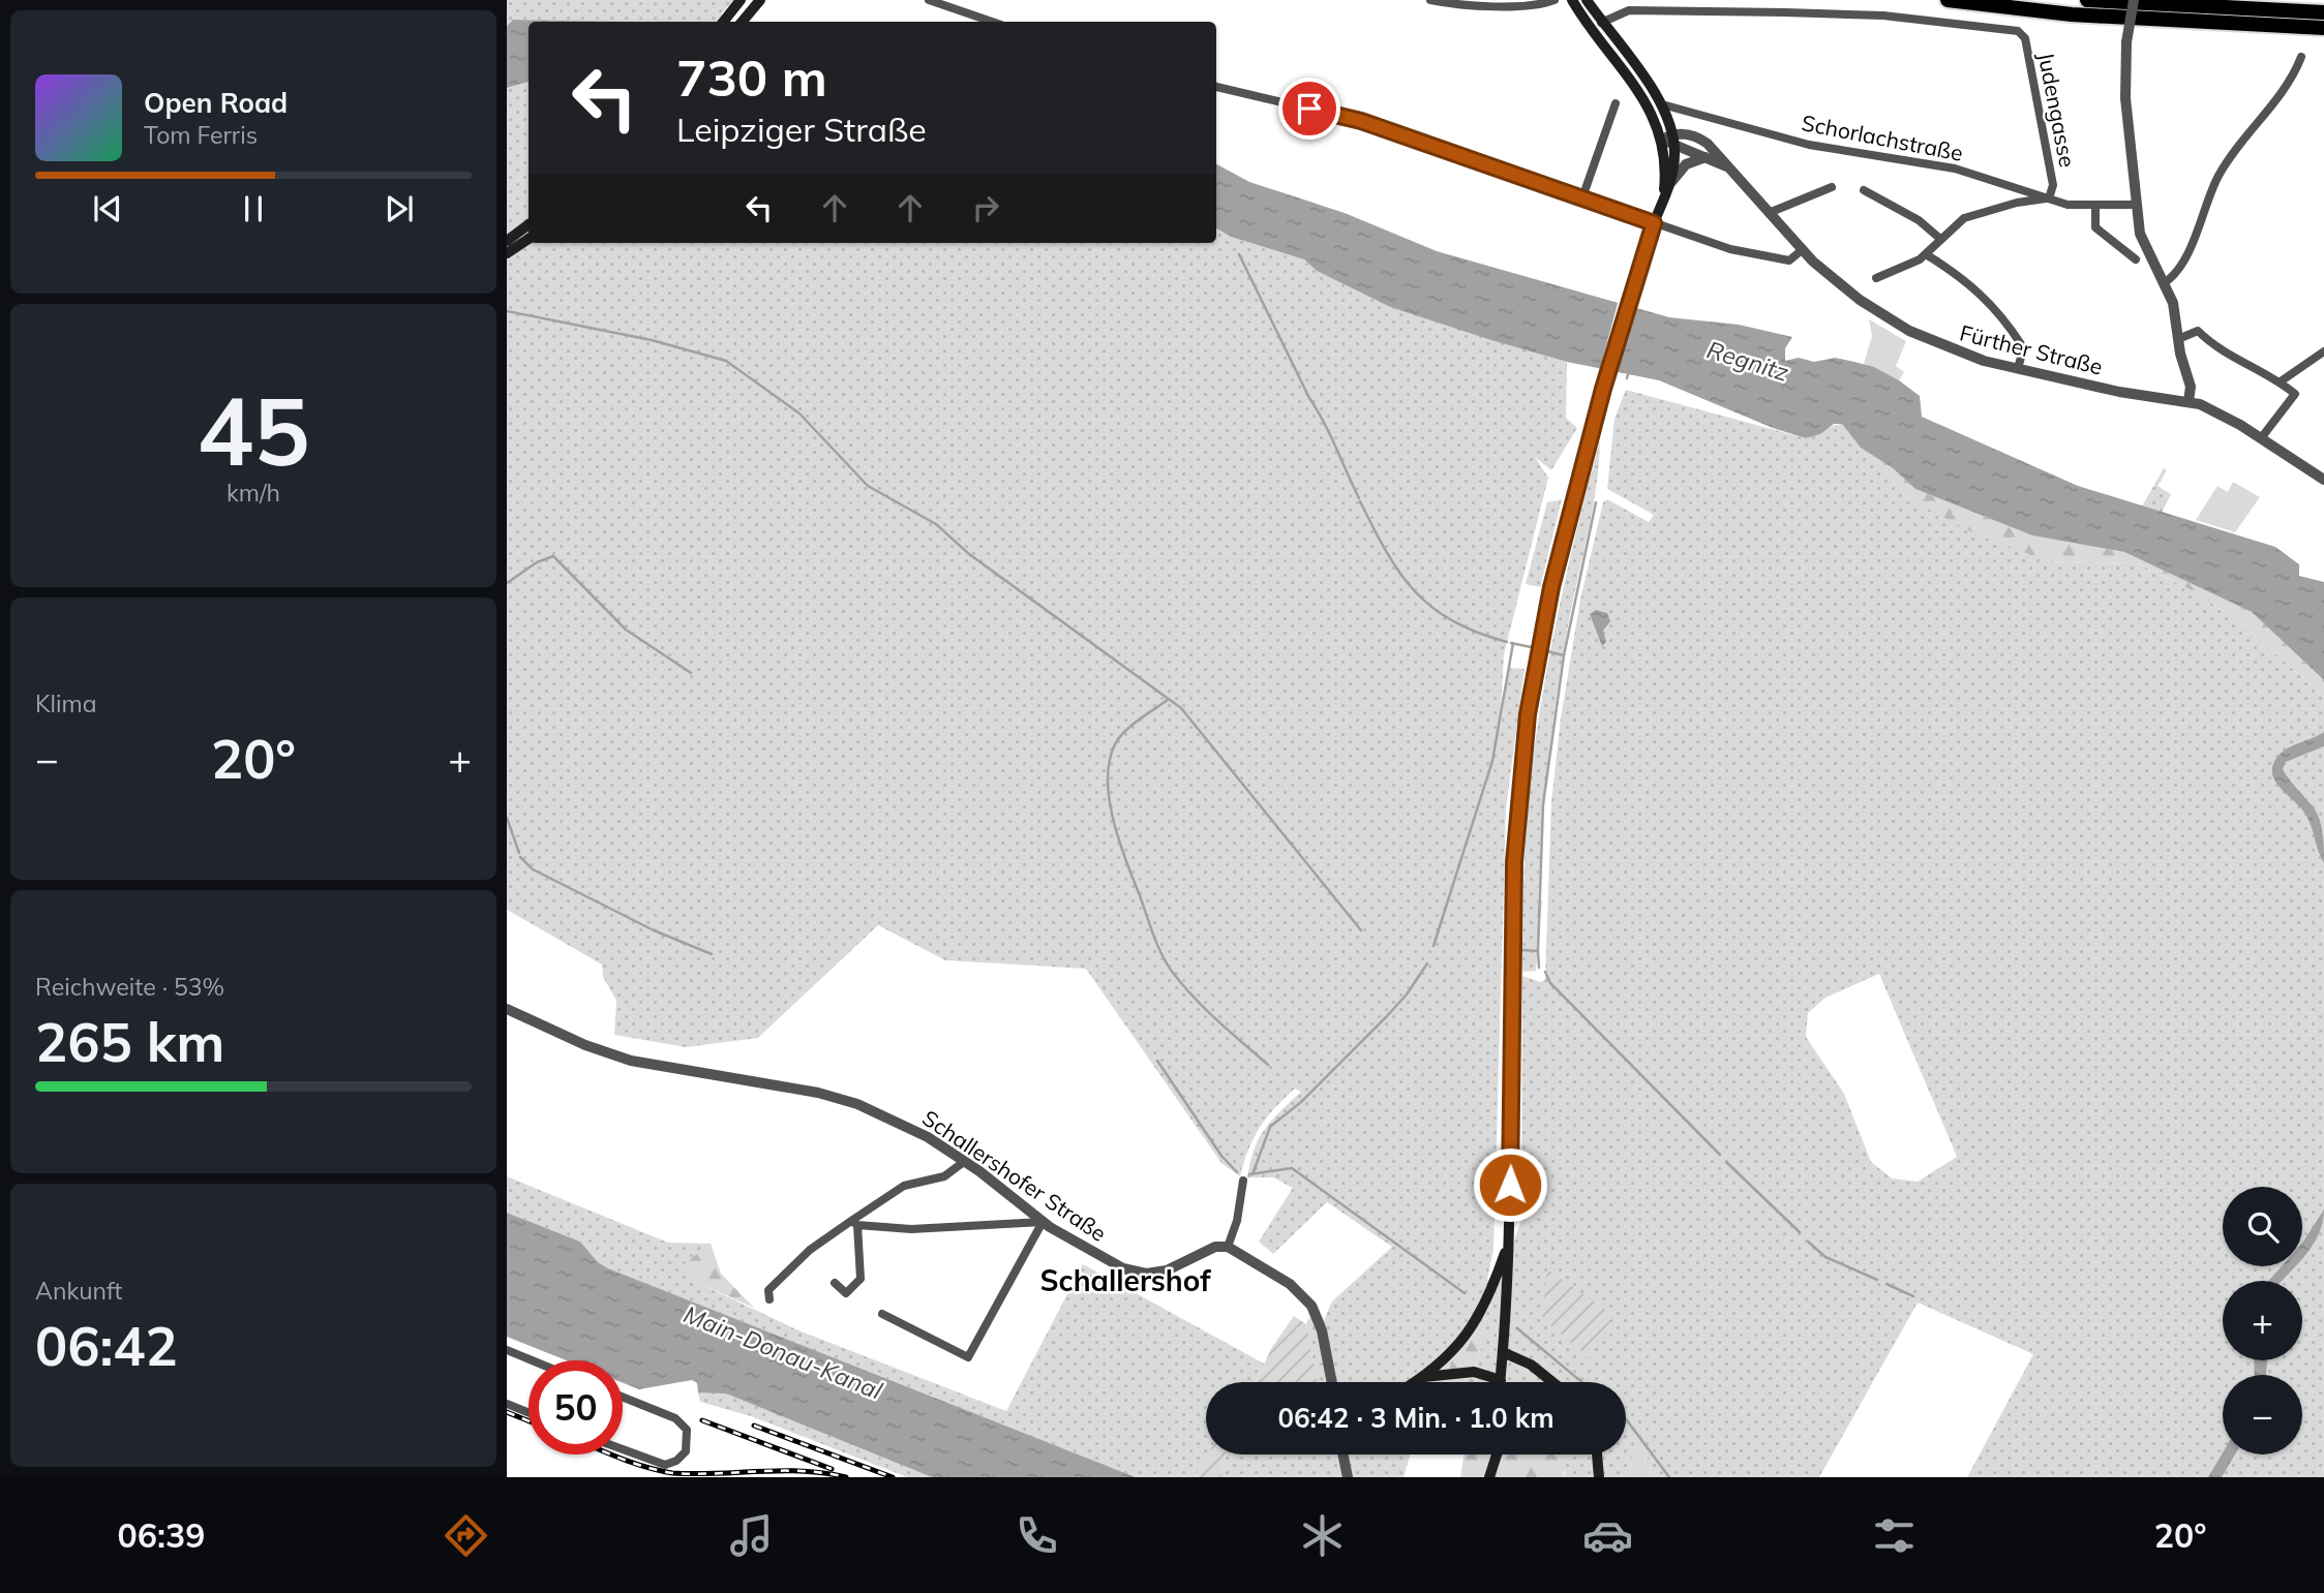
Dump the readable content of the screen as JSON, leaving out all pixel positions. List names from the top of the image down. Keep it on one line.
{"streets":{"street":["Judengasse","Schorlachstraße","Fürther Straße","Schallershofer Straße"]},"crossings":[["Judengasse","Schorlachstraße"]],"districts":["Schallershof"],"water":["Regnitz","Main-Donau-Kanal"],"page":{"turn":["730 m","Leipziger Straße"],"song":["Open Road","Tom Ferris"],"tile":[["45","km/h"],"Klima",["Reichweite · 53%","265 km"],["Ankunft","06:42"]],"heat":["−","20°","+"],"map_buttons":["+","−"],"limit":"50","trip":"06:42 · 3 Min. · 1.0 km","tabs":["06:39","20°"]}}
